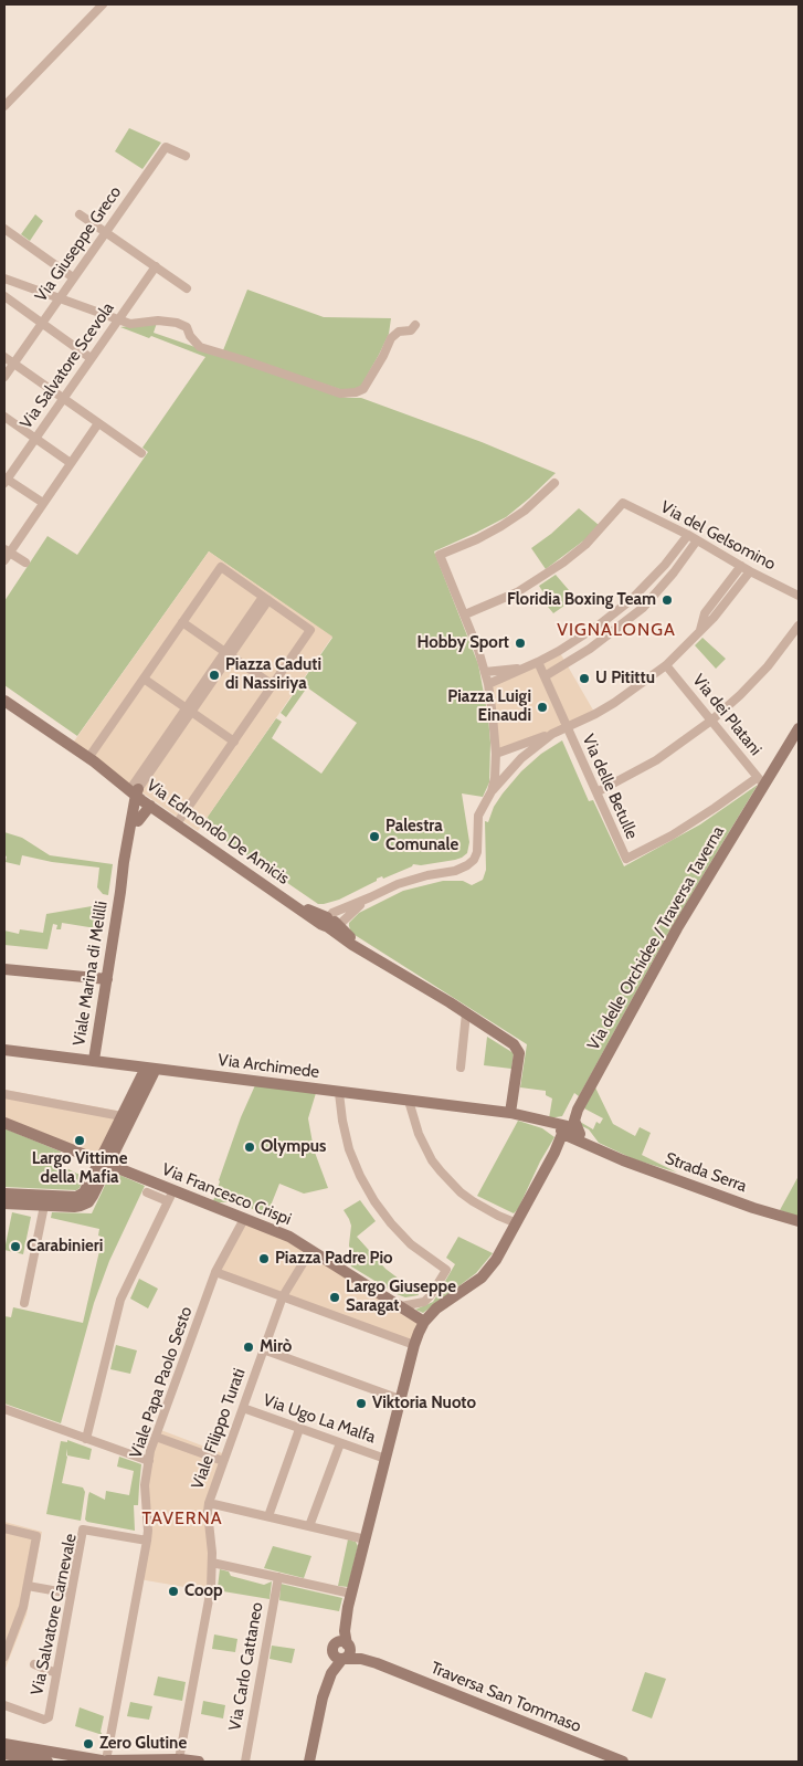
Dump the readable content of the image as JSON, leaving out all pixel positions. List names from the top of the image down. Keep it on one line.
{"streets":{"main road":["Via Edmondo De Amicis","Via delle Orchidee / Traversa Taverna","Viale Marina di Melilli","Via Archimede","Strada Serra","Via Francesco Crispi","Traversa San Tommaso"],"street":["Via Giuseppe Greco","Via Salvatore Scevola","Via del Gelsomino","Via dei Platani","Via delle Betulle","Viale Papa Paolo Sesto","Via Ugo La Malfa","Viale Filippo Turati","Via Salvatore Carnevale","Via Carlo Cattaneo"]},"crossings":[["Via dei Platani","Via delle Betulle"],["Via dei Platani","Via delle Orchidee / Traversa Taverna"],["Via delle Betulle","Via delle Orchidee / Traversa Taverna"],["Via Edmondo De Amicis","Viale Marina di Melilli"],["Via delle Orchidee / Traversa Taverna","Via Archimede"],["Via delle Orchidee / Traversa Taverna","Strada Serra"],["Via delle Orchidee / Traversa Taverna","Via Francesco Crispi"],["Viale Marina di Melilli","Via Archimede"],["Via Archimede","Strada Serra"],["Via Francesco Crispi","Viale Papa Paolo Sesto"],["Via Francesco Crispi","Viale Filippo Turati"],["Viale Papa Paolo Sesto","Via Salvatore Carnevale"],["Via Ugo La Malfa","Viale Filippo Turati"]],"districts":["VIGNALONGA","TAVERNA"],"places":["Floridia Boxing Team","Hobby Sport","Piazza Caduti di Nassiriya","U Pitittu","Piazza Luigi Einaudi","Palestra Comunale","Largo Vittime della Mafia","Olympus","Carabinieri","Piazza Padre Pio","Largo Giuseppe Saragat","Mirò","Viktoria Nuoto","Coop","Zero Glutine"]}
